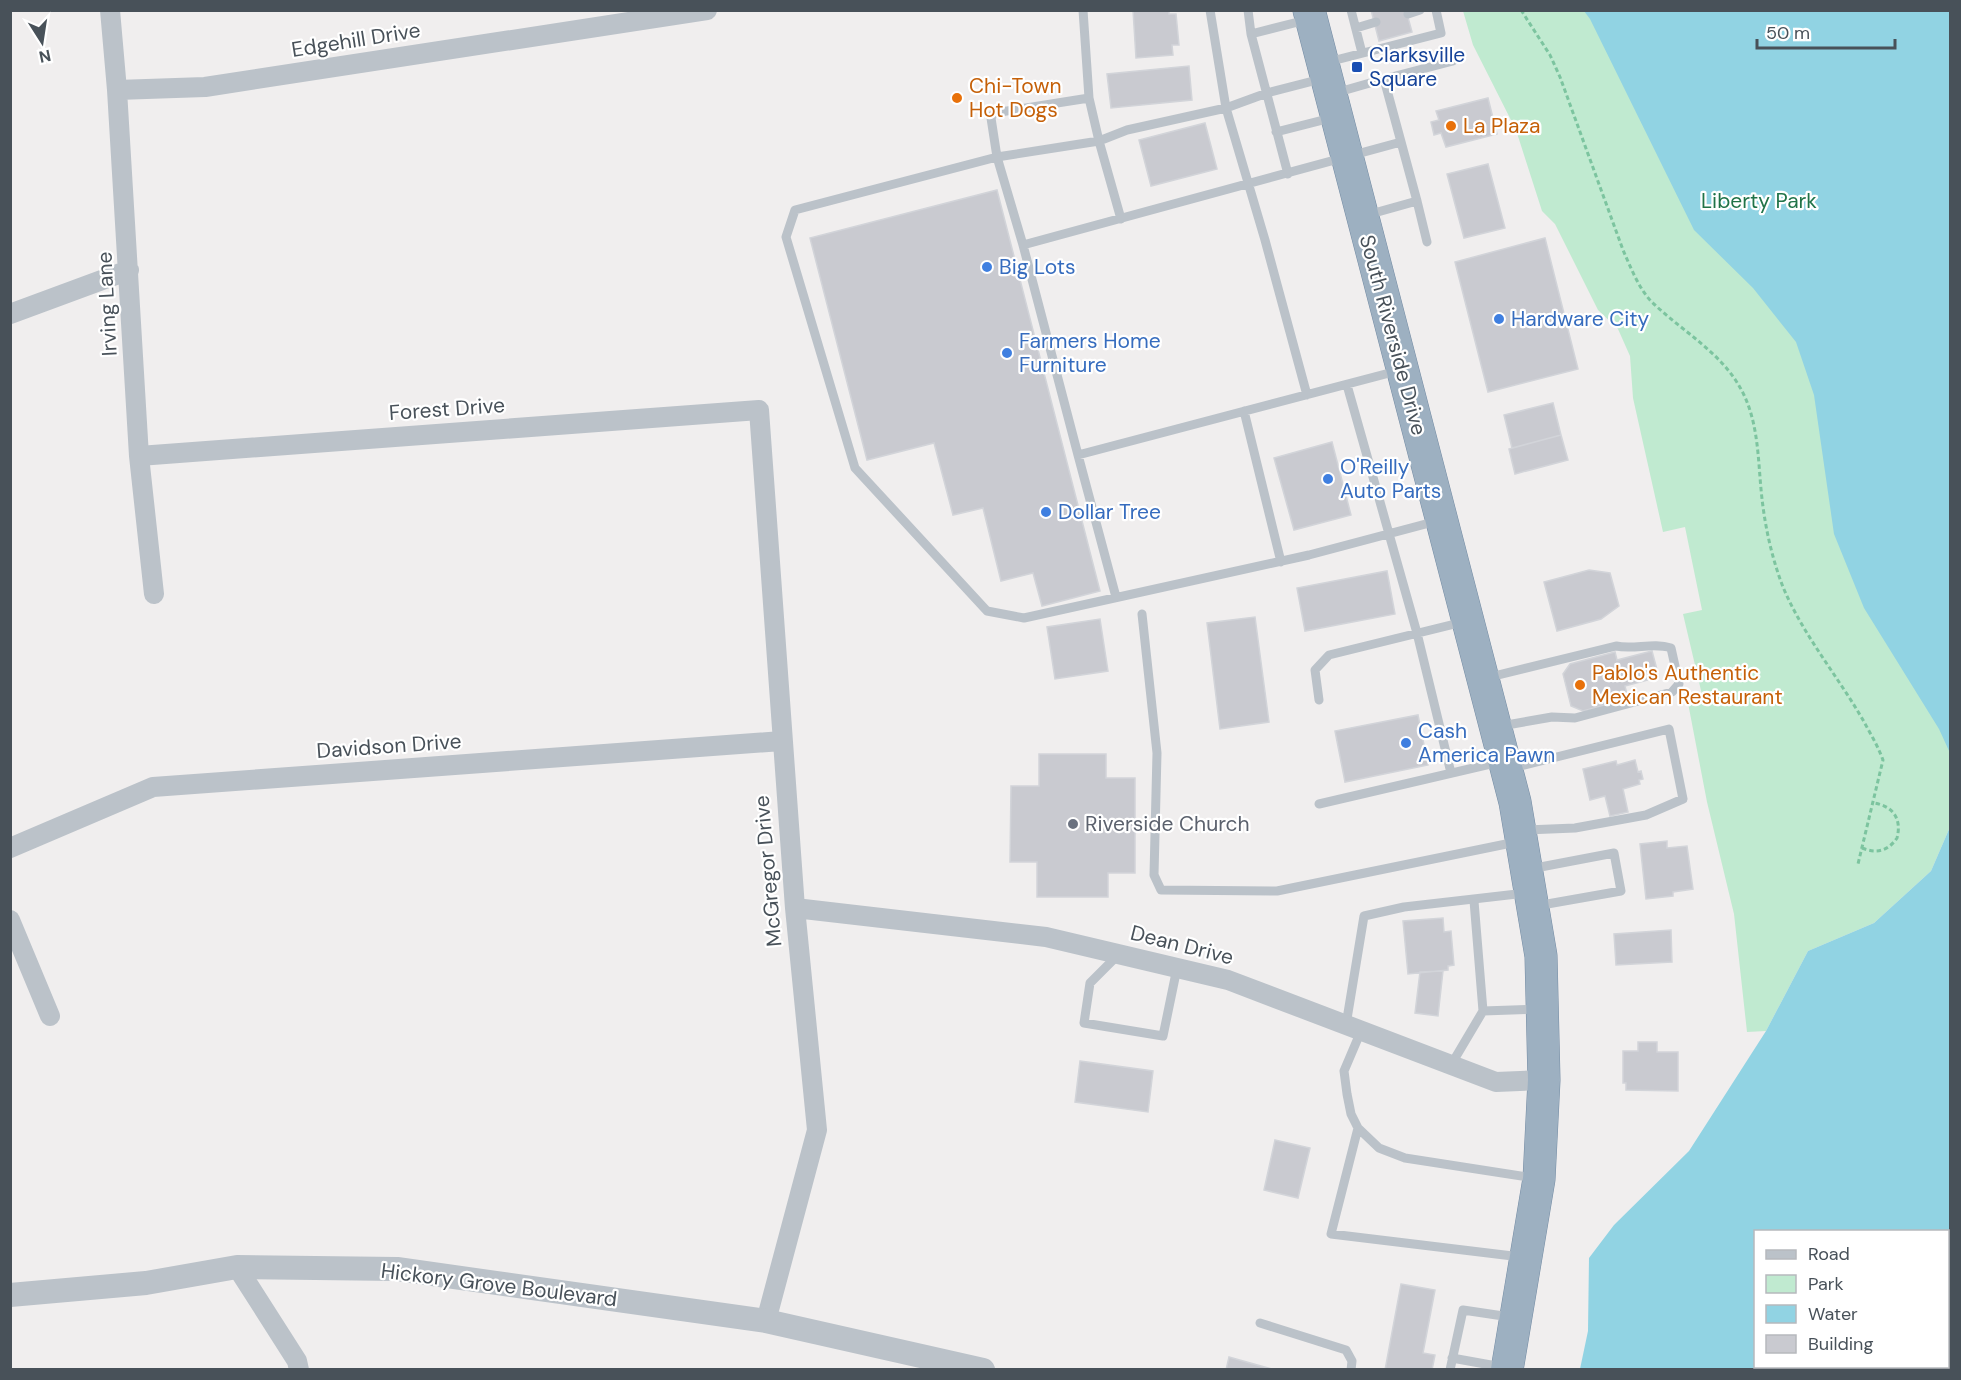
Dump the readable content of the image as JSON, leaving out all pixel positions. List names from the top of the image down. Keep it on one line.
{"streets":{"highway":["South Riverside Drive"],"street":["Edgehill Drive","Irving Lane","Forest Drive","Davidson Drive","McGregor Drive","Dean Drive","Hickory Grove Boulevard"]},"crossings":[["Edgehill Drive","Irving Lane"],["Irving Lane","Forest Drive"],["South Riverside Drive","Dean Drive"],["Forest Drive","McGregor Drive"],["Davidson Drive","McGregor Drive"],["McGregor Drive","Dean Drive"],["McGregor Drive","Hickory Grove Boulevard"]],"parks":["Liberty Park"],"places":{"transit":["Clarksville Square"],"other":["Chi-Town Hot Dogs","La Plaza","Big Lots","Hardware City","Farmers Home Furniture","O'Reilly Auto Parts","Dollar Tree","Pablo's Authentic Mexican Restaurant","Cash America Pawn","Riverside Church"]},"legend":["Road","Park","Water","Building"],"scale_bar":"50 m","north":"bottom"}
